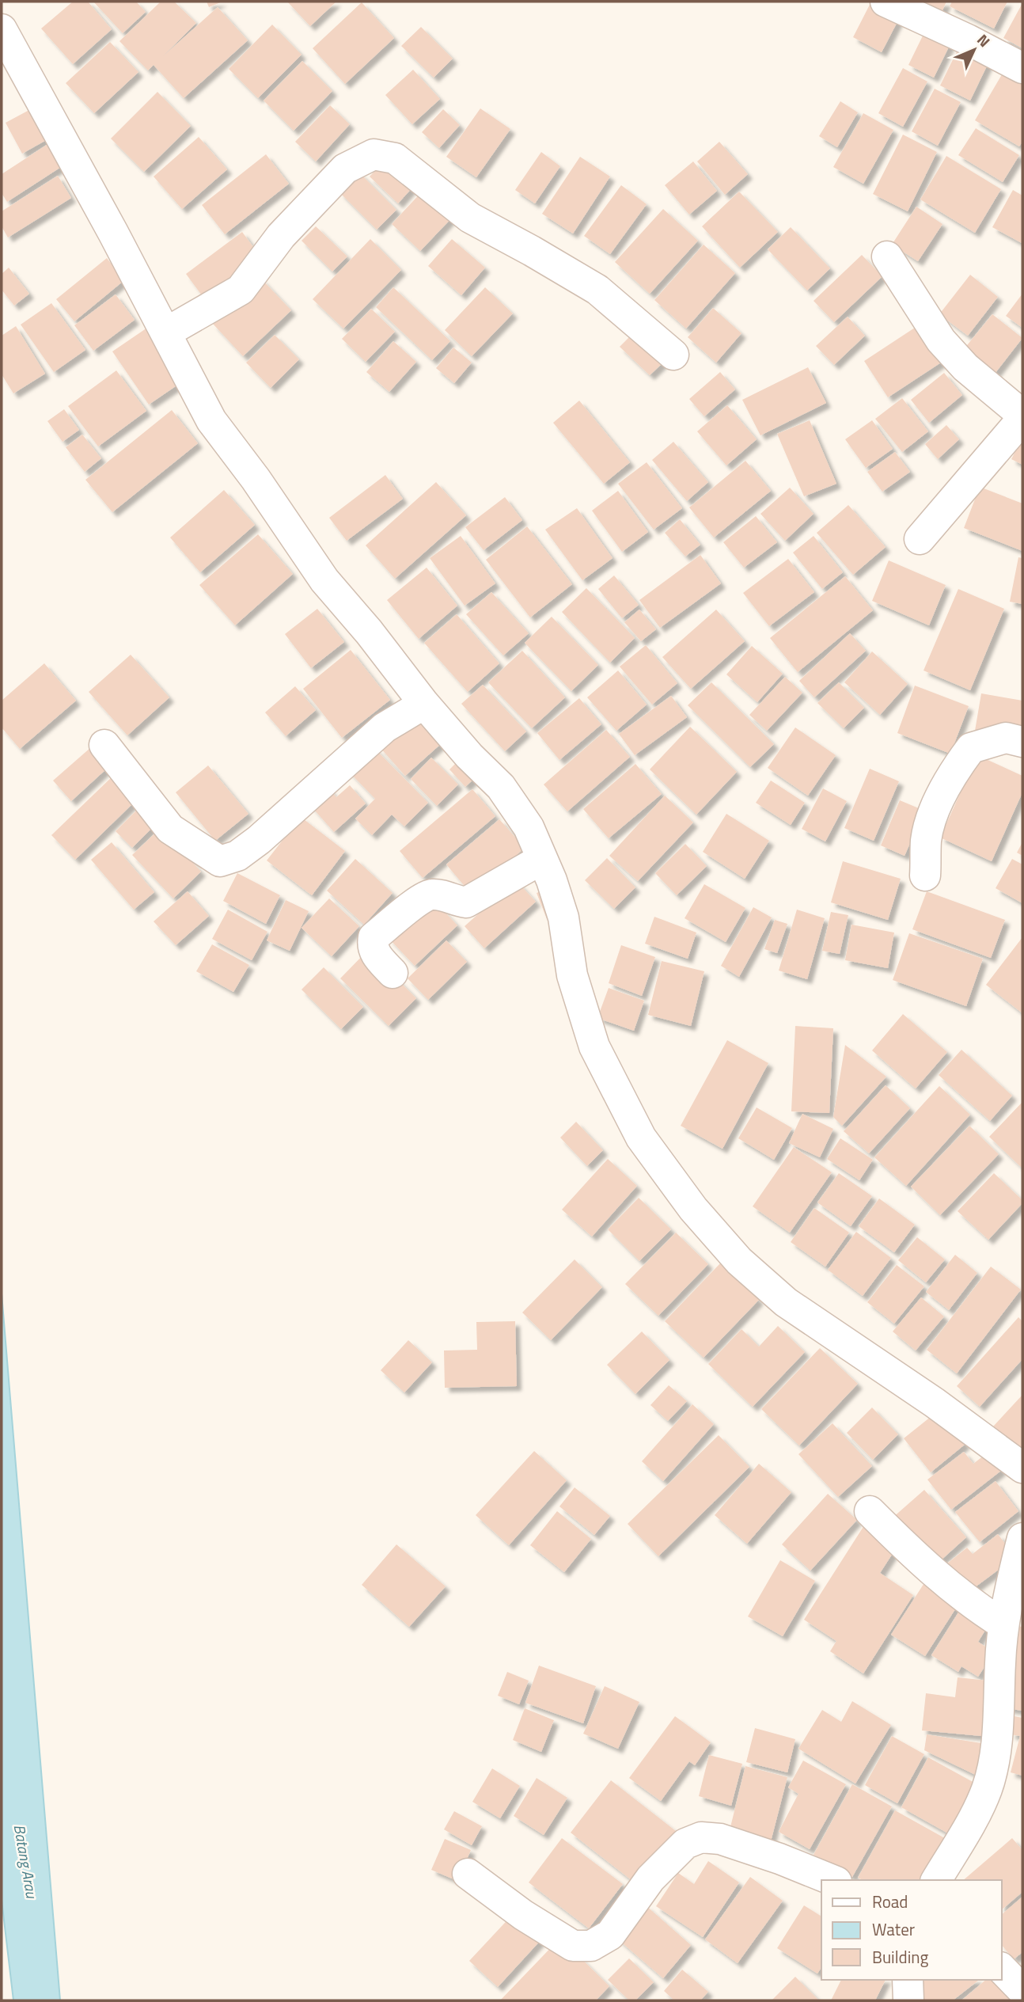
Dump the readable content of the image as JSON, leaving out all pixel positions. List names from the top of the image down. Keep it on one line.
{"water":["Batang Arau"],"legend":["Road","Water","Building"],"north":"top right"}
